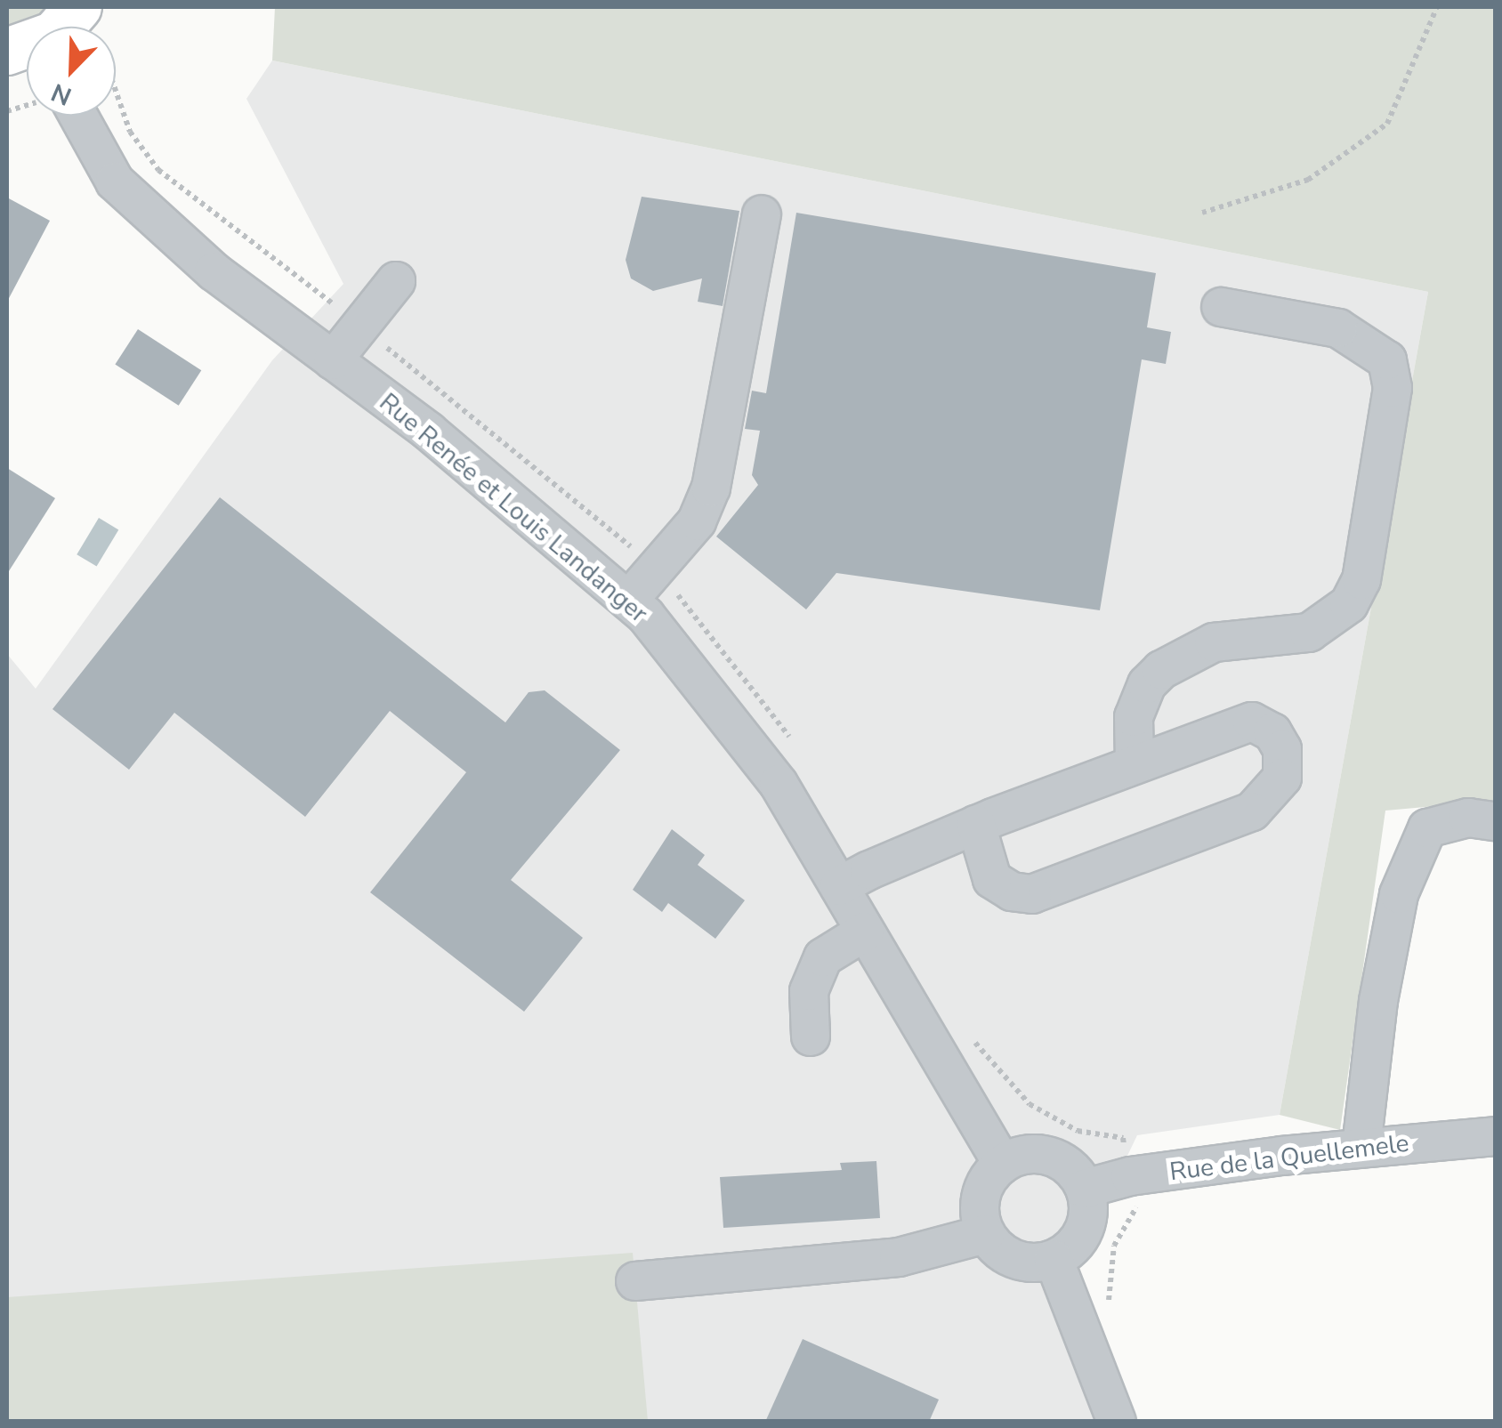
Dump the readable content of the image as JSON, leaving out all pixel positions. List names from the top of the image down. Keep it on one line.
{"streets":{"street":["Rue Renée et Louis Landanger","Rue de la Quellemele"]},"crossings":[["Rue Renée et Louis Landanger","Rue de la Quellemele"]],"north":"bottom left"}
